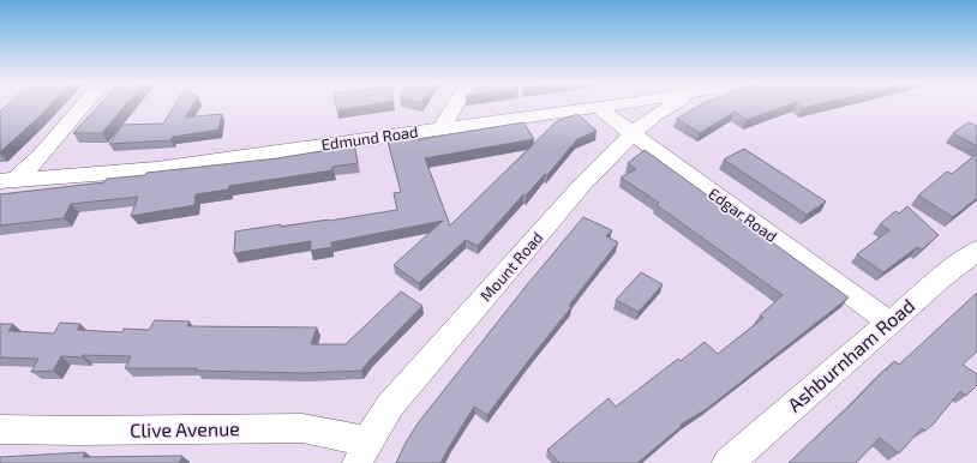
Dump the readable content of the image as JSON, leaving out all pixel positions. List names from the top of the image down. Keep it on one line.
{"streets":{"street":["Edmund Road","Edgar Road","Mount Road","Ashburnham Road","Clive Avenue"]},"crossings":[["Edmund Road","Edgar Road"],["Edgar Road","Mount Road"],["Edgar Road","Ashburnham Road"],["Mount Road","Clive Avenue"]]}
